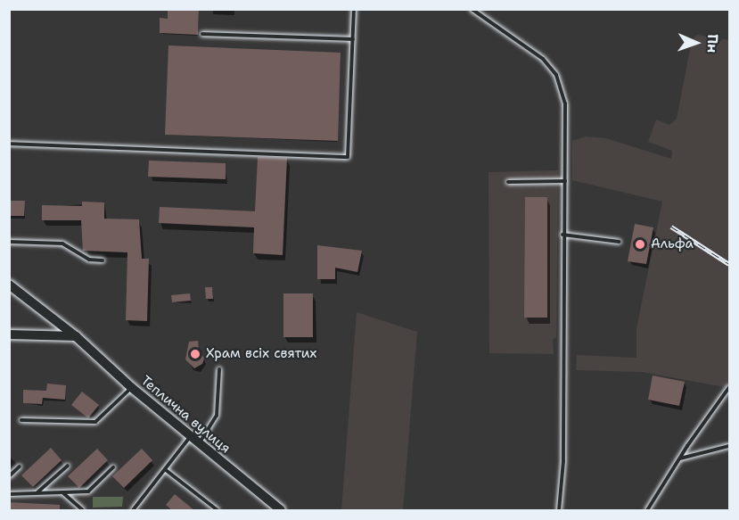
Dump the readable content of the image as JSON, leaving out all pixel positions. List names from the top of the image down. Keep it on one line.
{"streets":{"main road":["Теплична вулиця"]},"places":["Альфа","Храм всіх святих"],"north":"right"}
